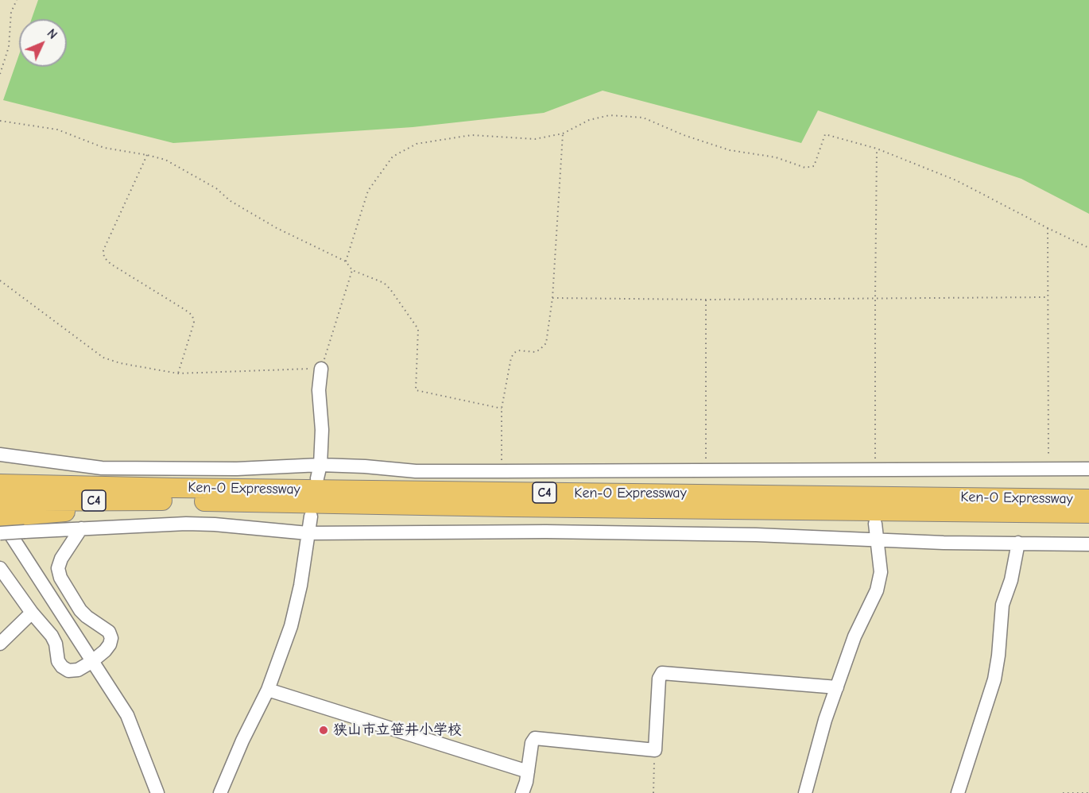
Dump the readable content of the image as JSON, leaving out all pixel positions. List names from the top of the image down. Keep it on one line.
{"streets":{"highway":["Ken-O Expressway","C4"]},"places":["狭山市立笹井小学校"],"north":"top right"}
